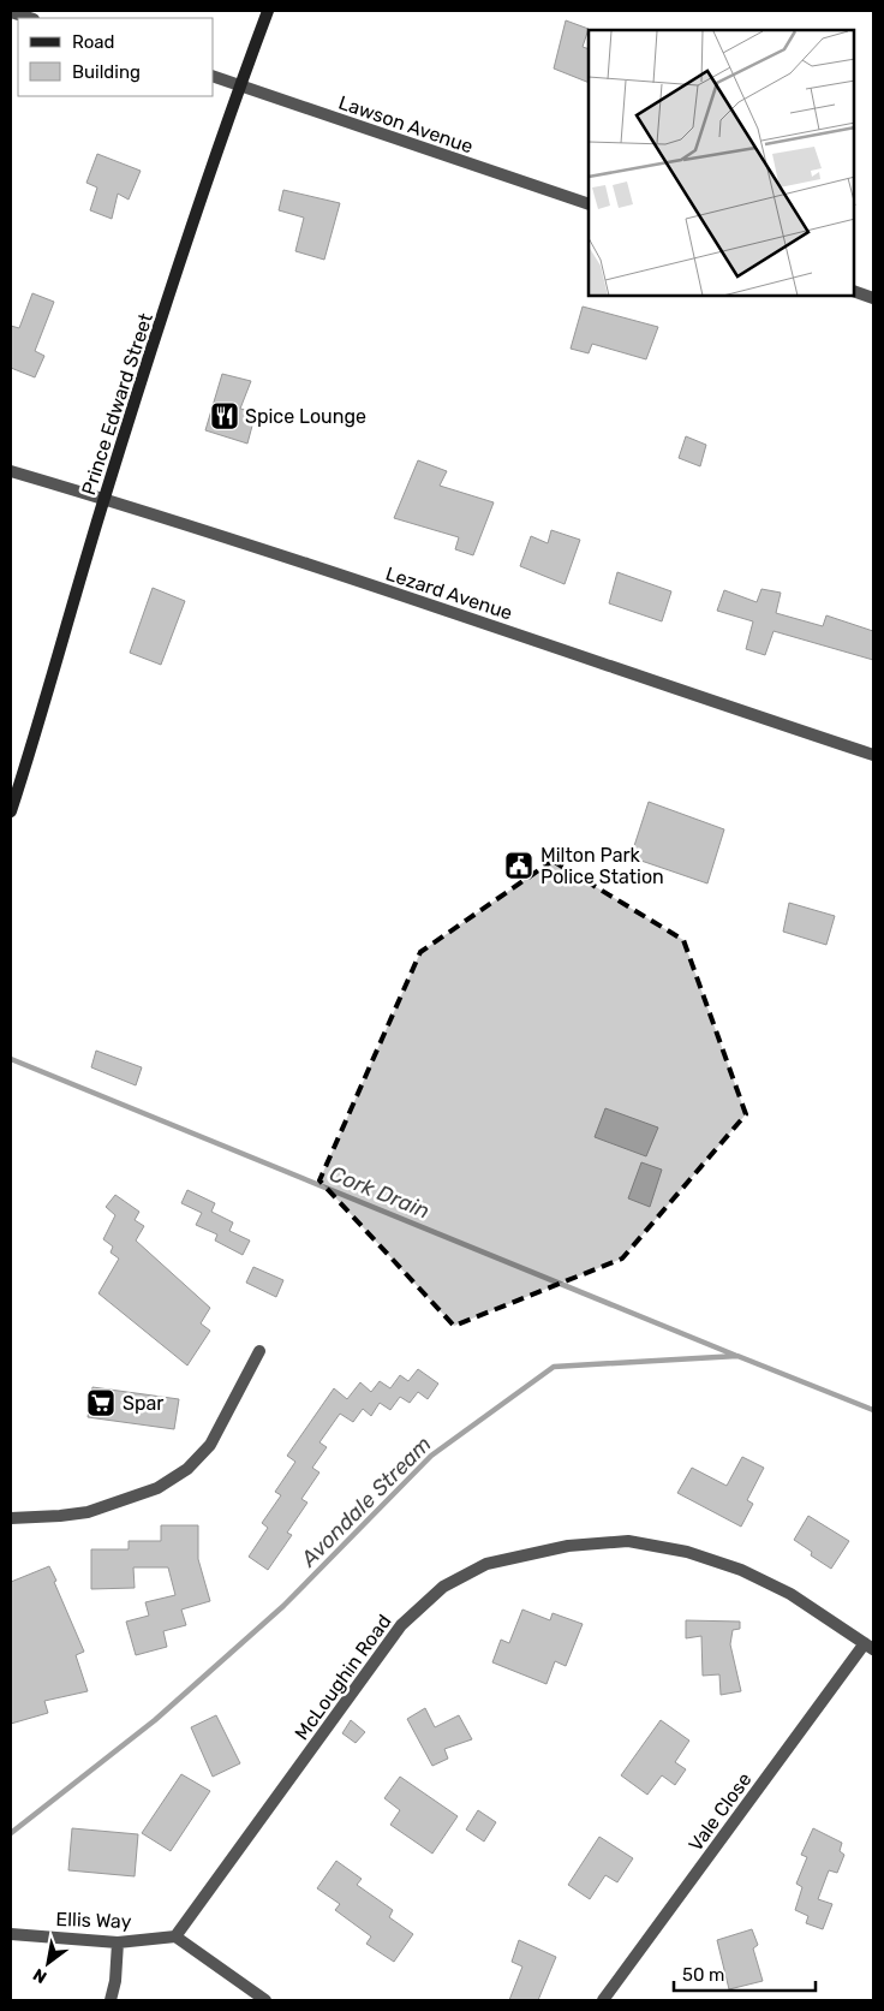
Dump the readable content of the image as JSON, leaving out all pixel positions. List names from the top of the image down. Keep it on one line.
{"streets":{"main road":["Prince Edward Street"],"street":["Lawson Avenue","Lezard Avenue","McLoughin Road","Vale Close","Ellis Way"]},"crossings":[["Lawson Avenue","Prince Edward Street"],["Prince Edward Street","Lezard Avenue"],["McLoughin Road","Vale Close"],["McLoughin Road","Ellis Way"]],"water":["Cork Drain","Avondale Stream"],"places":{"restaurant":["Spice Lounge"],"public building":["Milton Park Police Station"],"supermarket":["Spar"]},"legend":["Road","Building"],"scale_bar":"50 m","north":"bottom left"}
